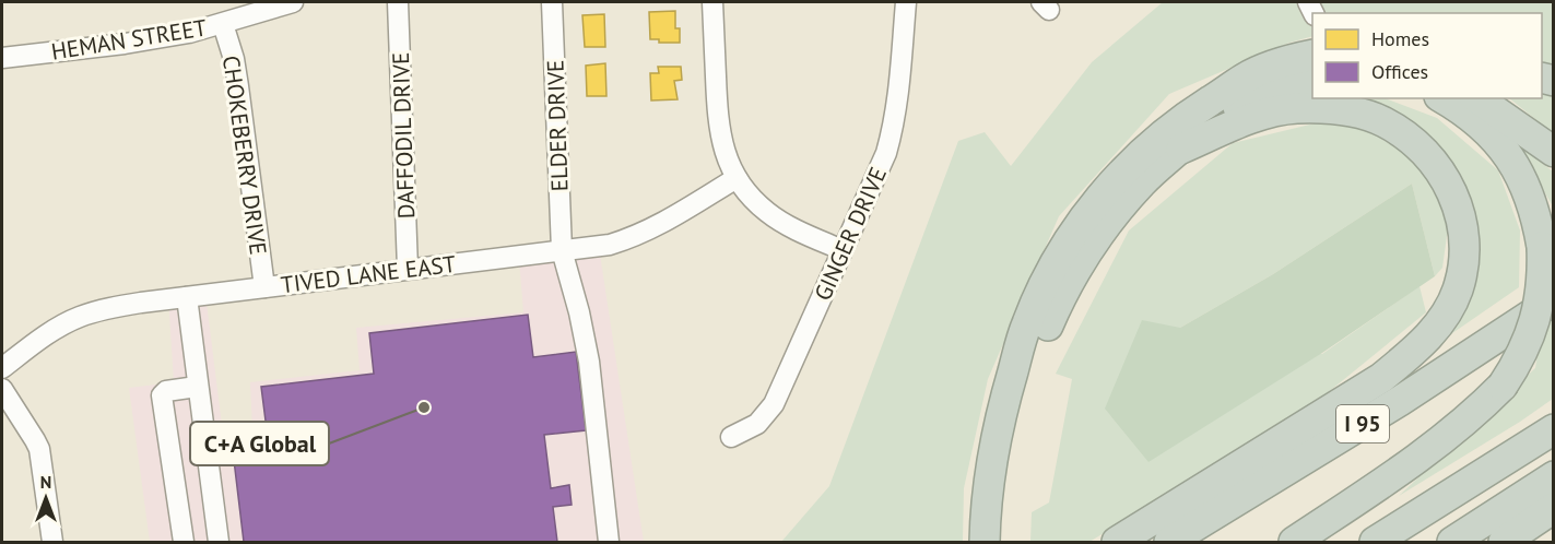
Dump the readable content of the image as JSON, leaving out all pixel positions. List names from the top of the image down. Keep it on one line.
{"streets":{"highway":["I 95"],"street":["HEMAN STREET","ELDER DRIVE","DAFFODIL DRIVE","CHOKEBERRY DRIVE","GINGER DRIVE","TIVED LANE EAST"]},"crossings":[["HEMAN STREET","CHOKEBERRY DRIVE"],["ELDER DRIVE","TIVED LANE EAST"],["DAFFODIL DRIVE","TIVED LANE EAST"],["CHOKEBERRY DRIVE","TIVED LANE EAST"]],"places":["C+A Global"],"legend":["Homes","Offices"],"north":"top"}
